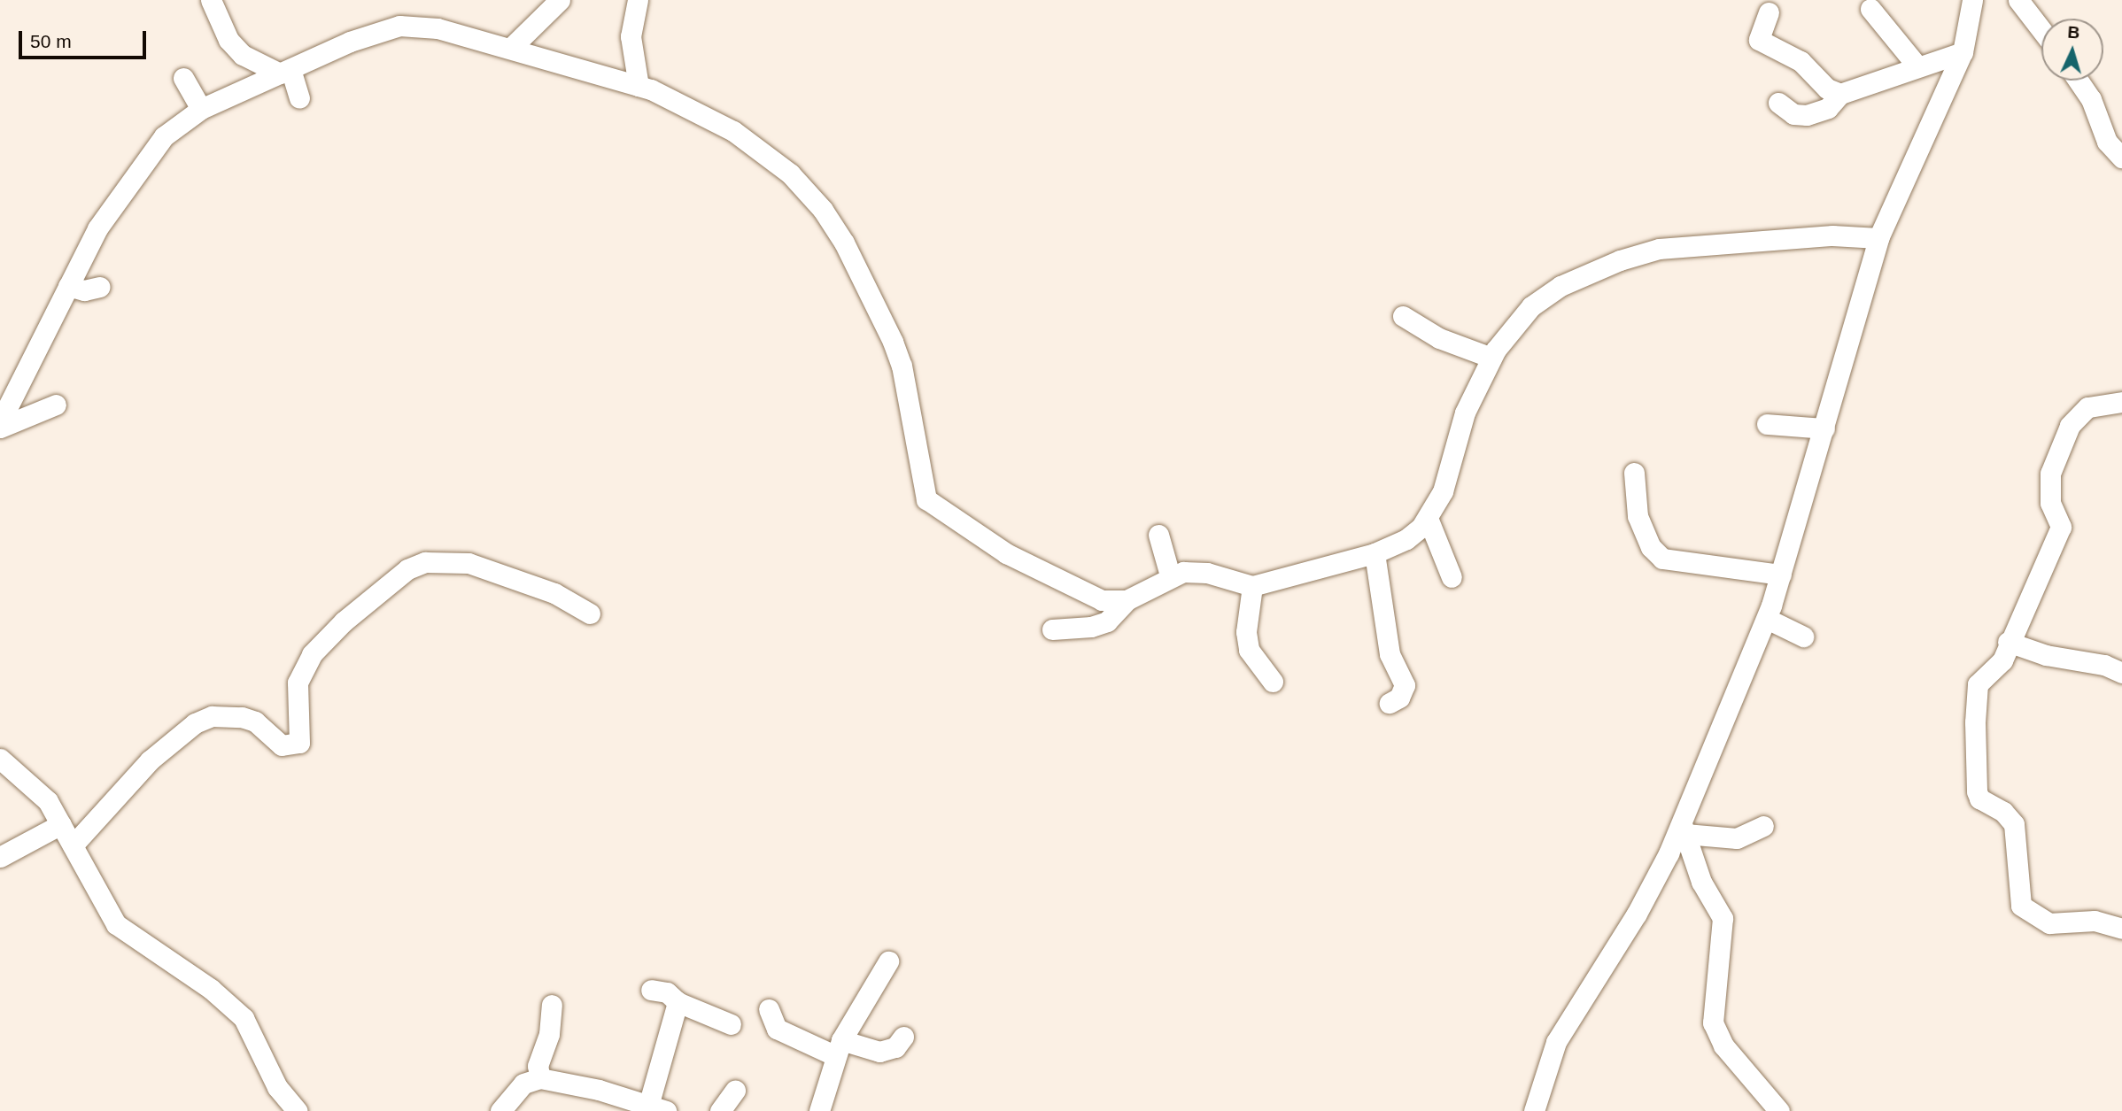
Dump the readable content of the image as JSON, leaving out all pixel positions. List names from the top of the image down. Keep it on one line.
{"scale_bar":"50 m","north":"top"}
